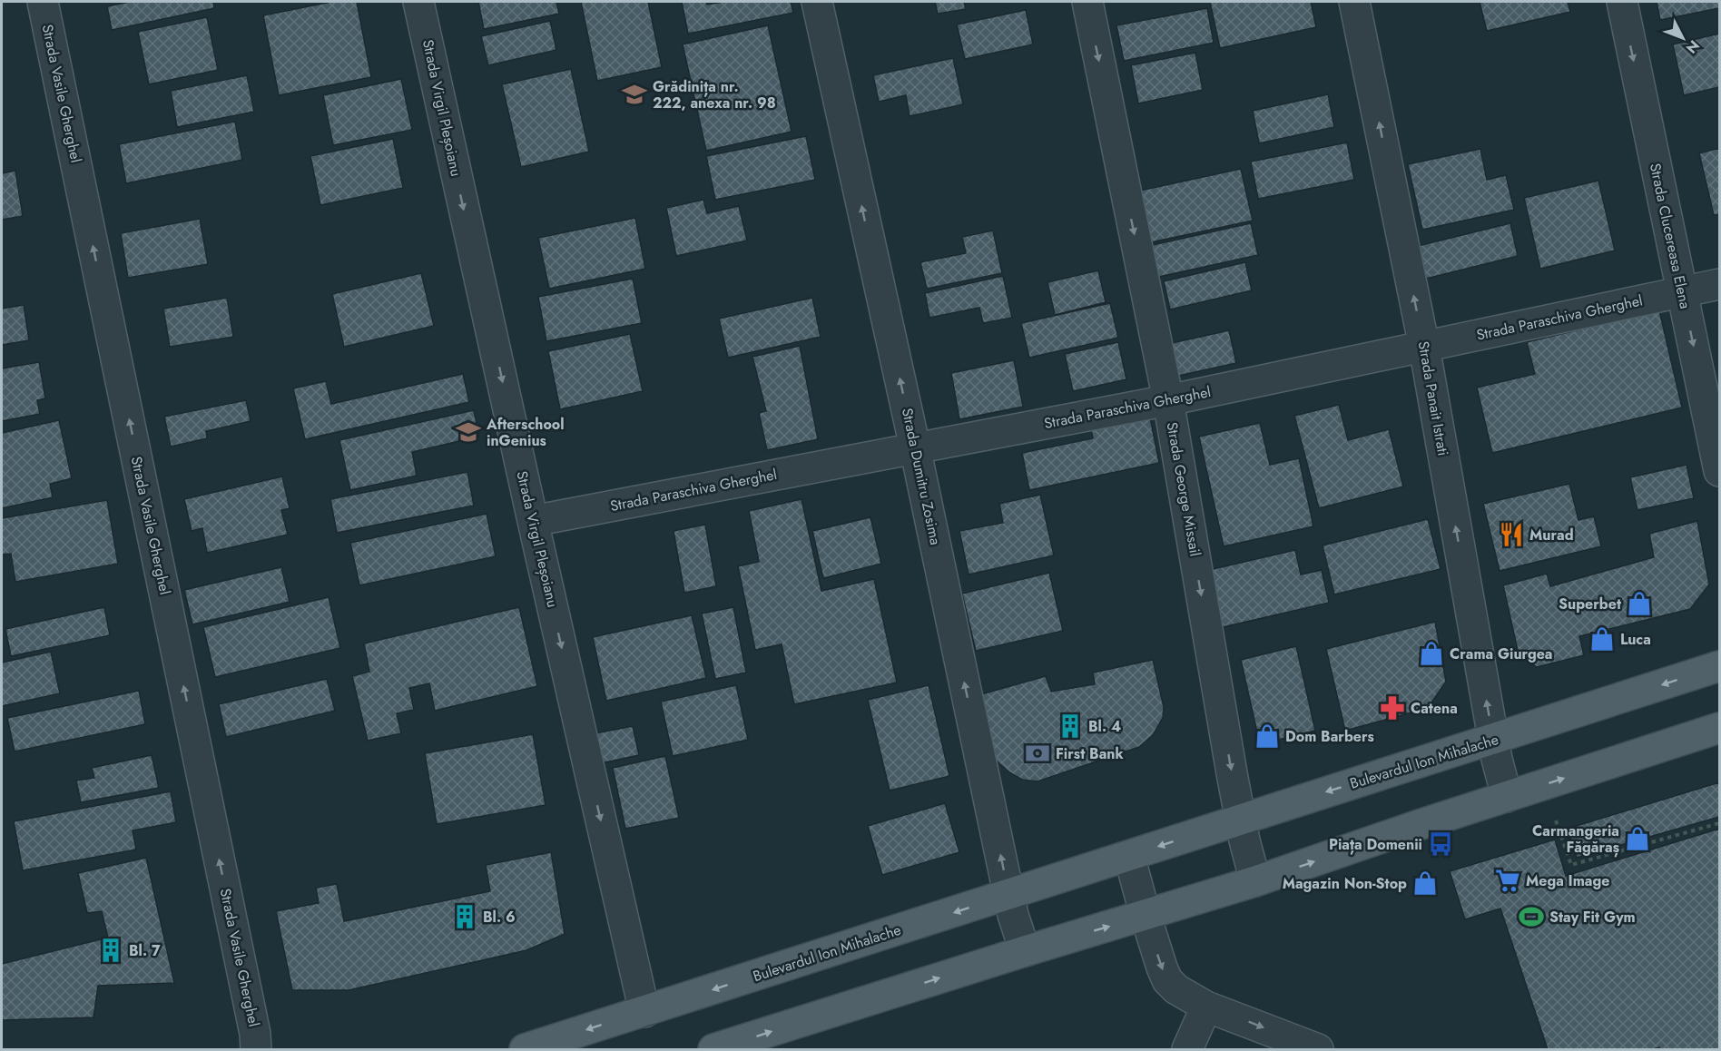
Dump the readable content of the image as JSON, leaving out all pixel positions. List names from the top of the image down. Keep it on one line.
{"streets":{"main road":["Bulevardul Ion Mihalache"],"street":["Strada Vasile Gherghel","Strada Virgil Pleșoianu","Strada Clucereasa Elena","Strada Paraschiva Gherghel","Strada Panait Istrati","Strada Dumitru Zosima","Strada George Missail"]},"crossings":[["Strada Virgil Pleșoianu","Strada Paraschiva Gherghel"],["Strada Virgil Pleșoianu","Bulevardul Ion Mihalache"],["Strada Clucereasa Elena","Strada Paraschiva Gherghel"],["Strada Paraschiva Gherghel","Strada Panait Istrati"],["Strada Paraschiva Gherghel","Strada Dumitru Zosima"],["Strada Paraschiva Gherghel","Strada George Missail"],["Strada Panait Istrati","Bulevardul Ion Mihalache"],["Strada Dumitru Zosima","Bulevardul Ion Mihalache"],["Strada George Missail","Bulevardul Ion Mihalache"]],"one_way":["Strada Vasile Gherghel","Strada Virgil Pleșoianu","Strada Clucereasa Elena","Strada Panait Istrati","Strada Dumitru Zosima","Strada George Missail"],"places":{"school or university":["Grădinița nr. 222, anexa nr. 98","Afterschool inGenius"],"restaurant":["Murad"],"shop":["Superbet","Luca","Crama Giurgea","Dom Barbers","Carmangeria Făgăraș","Magazin Non-Stop"],"pharmacy":["Catena"],"building":["Bl. 4","Bl. 6","Bl. 7"],"bank":["First Bank"],"bus stop":["Piața Domenii"],"supermarket":["Mega Image"],"sports":["Stay Fit Gym"]},"north":"bottom right"}
